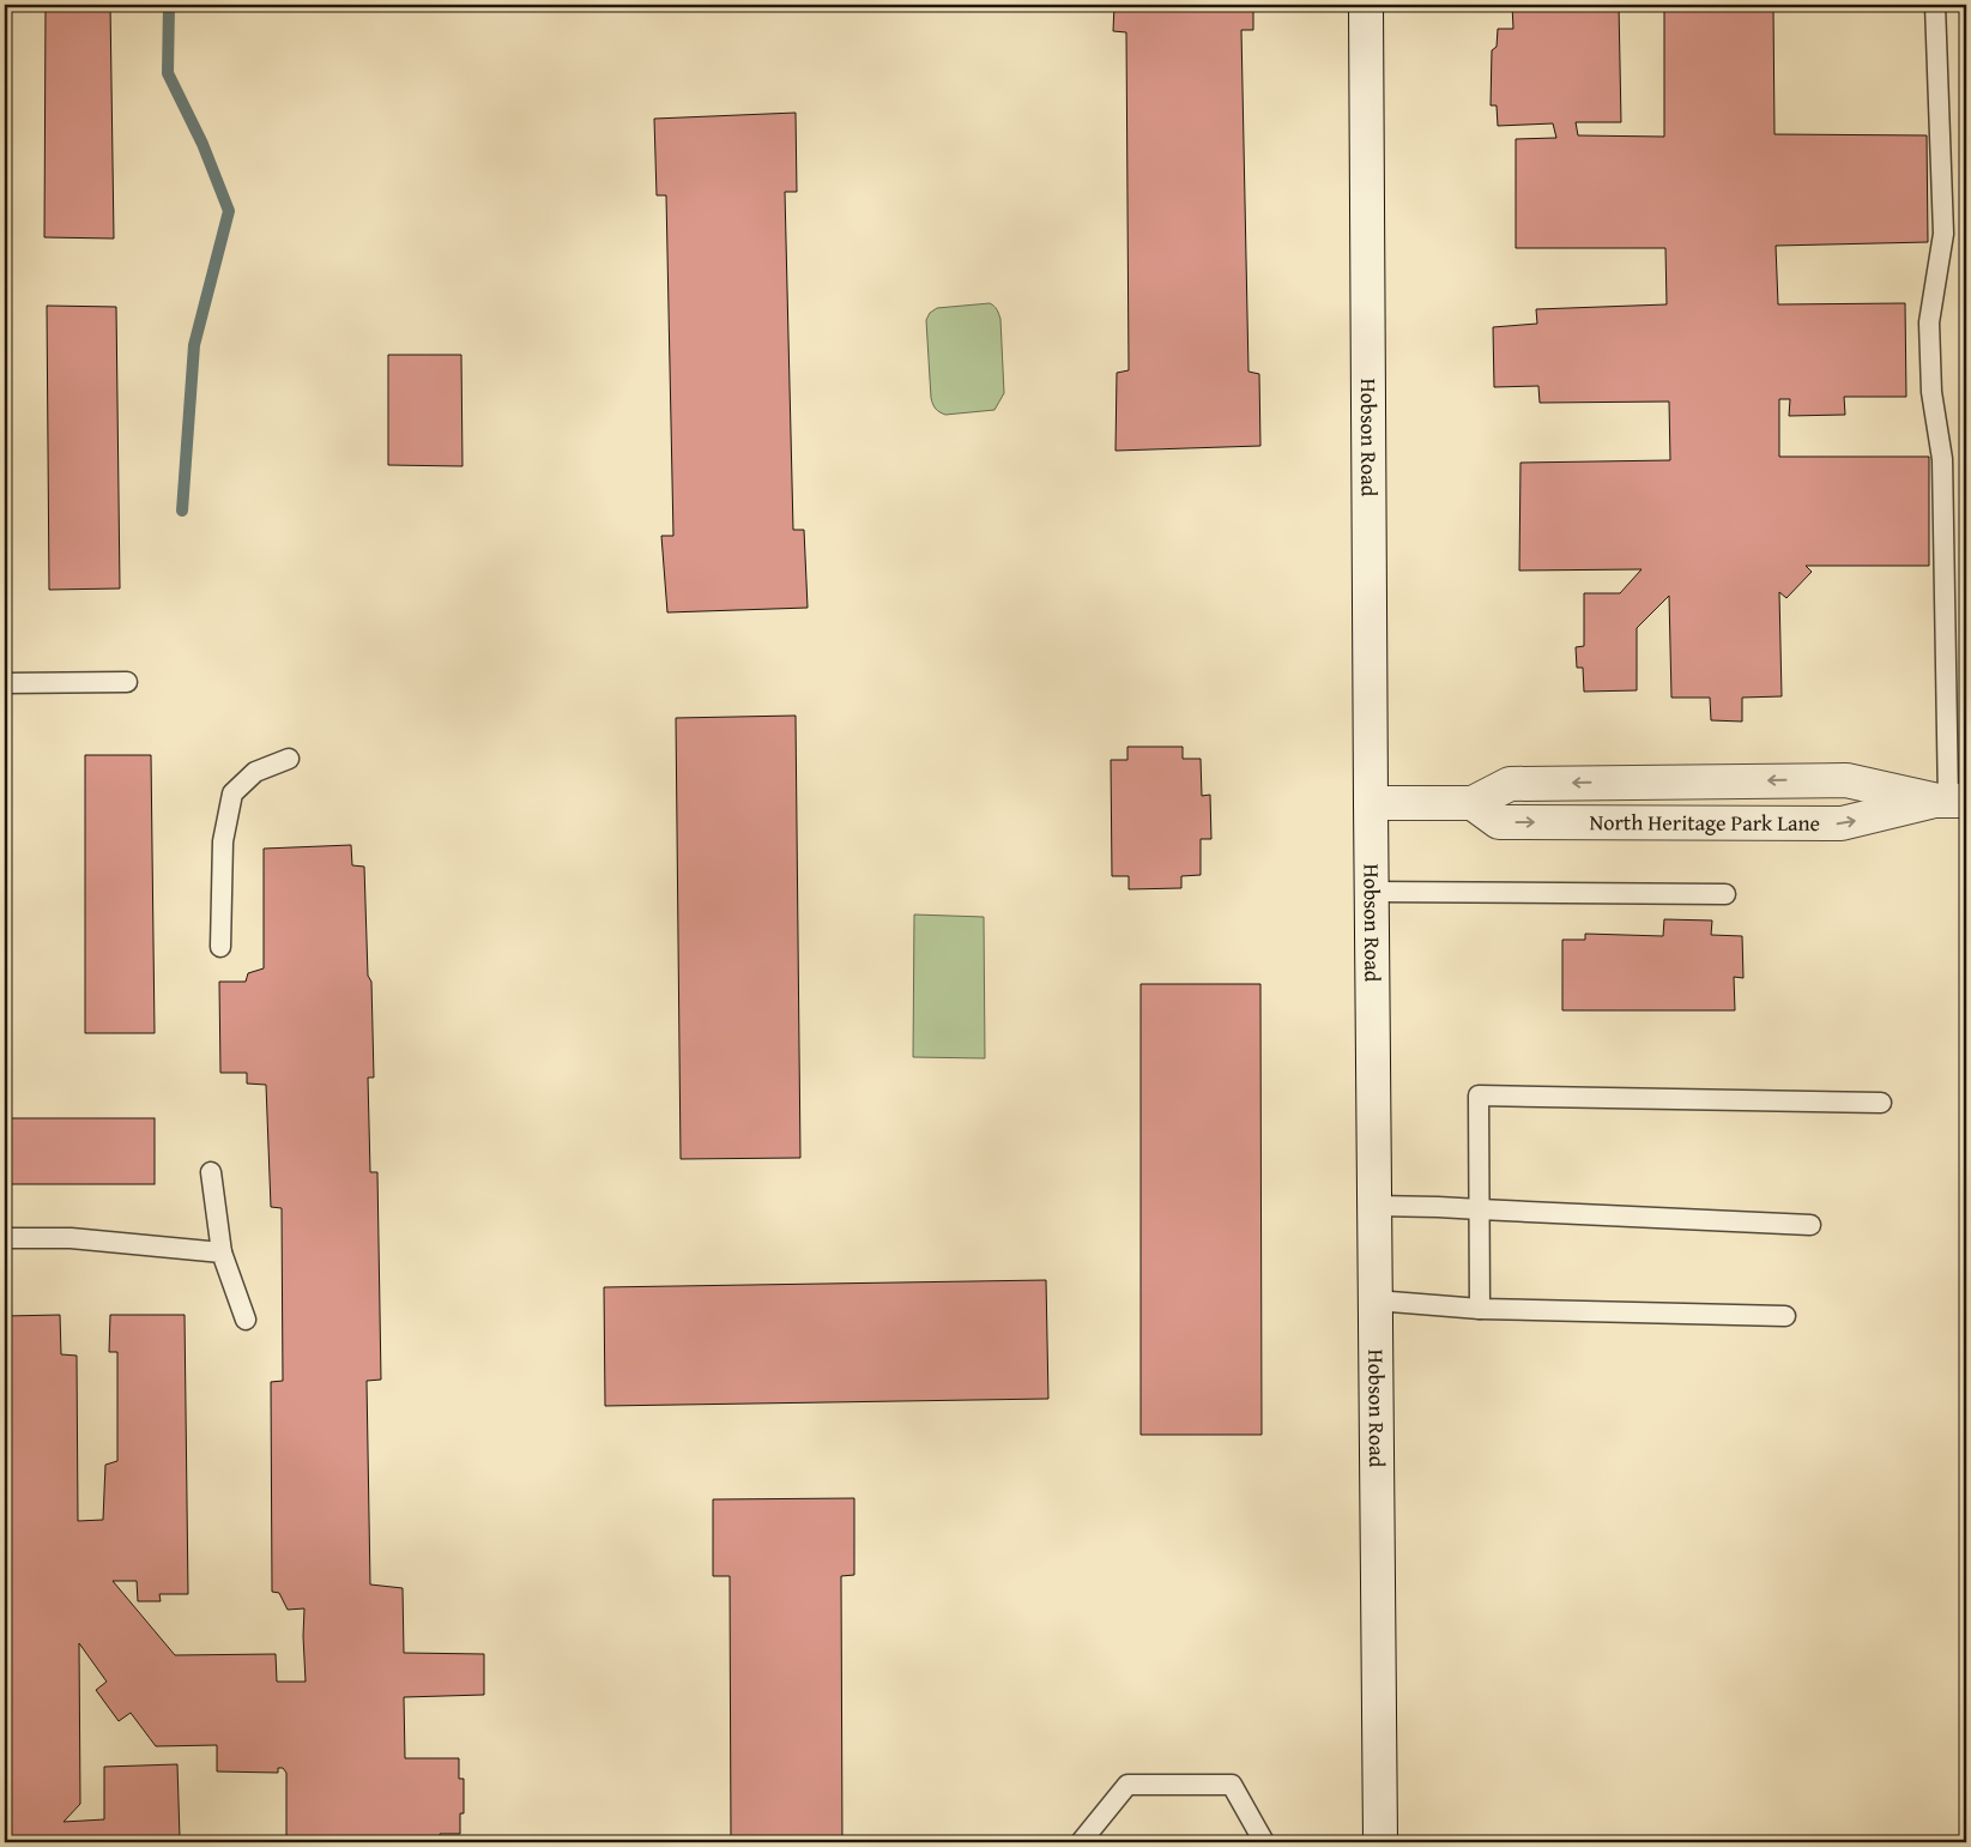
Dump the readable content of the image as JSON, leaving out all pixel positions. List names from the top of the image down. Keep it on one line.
{"streets":{"street":["Hobson Road","North Heritage Park Lane"]},"crossings":[["Hobson Road","North Heritage Park Lane"]]}
